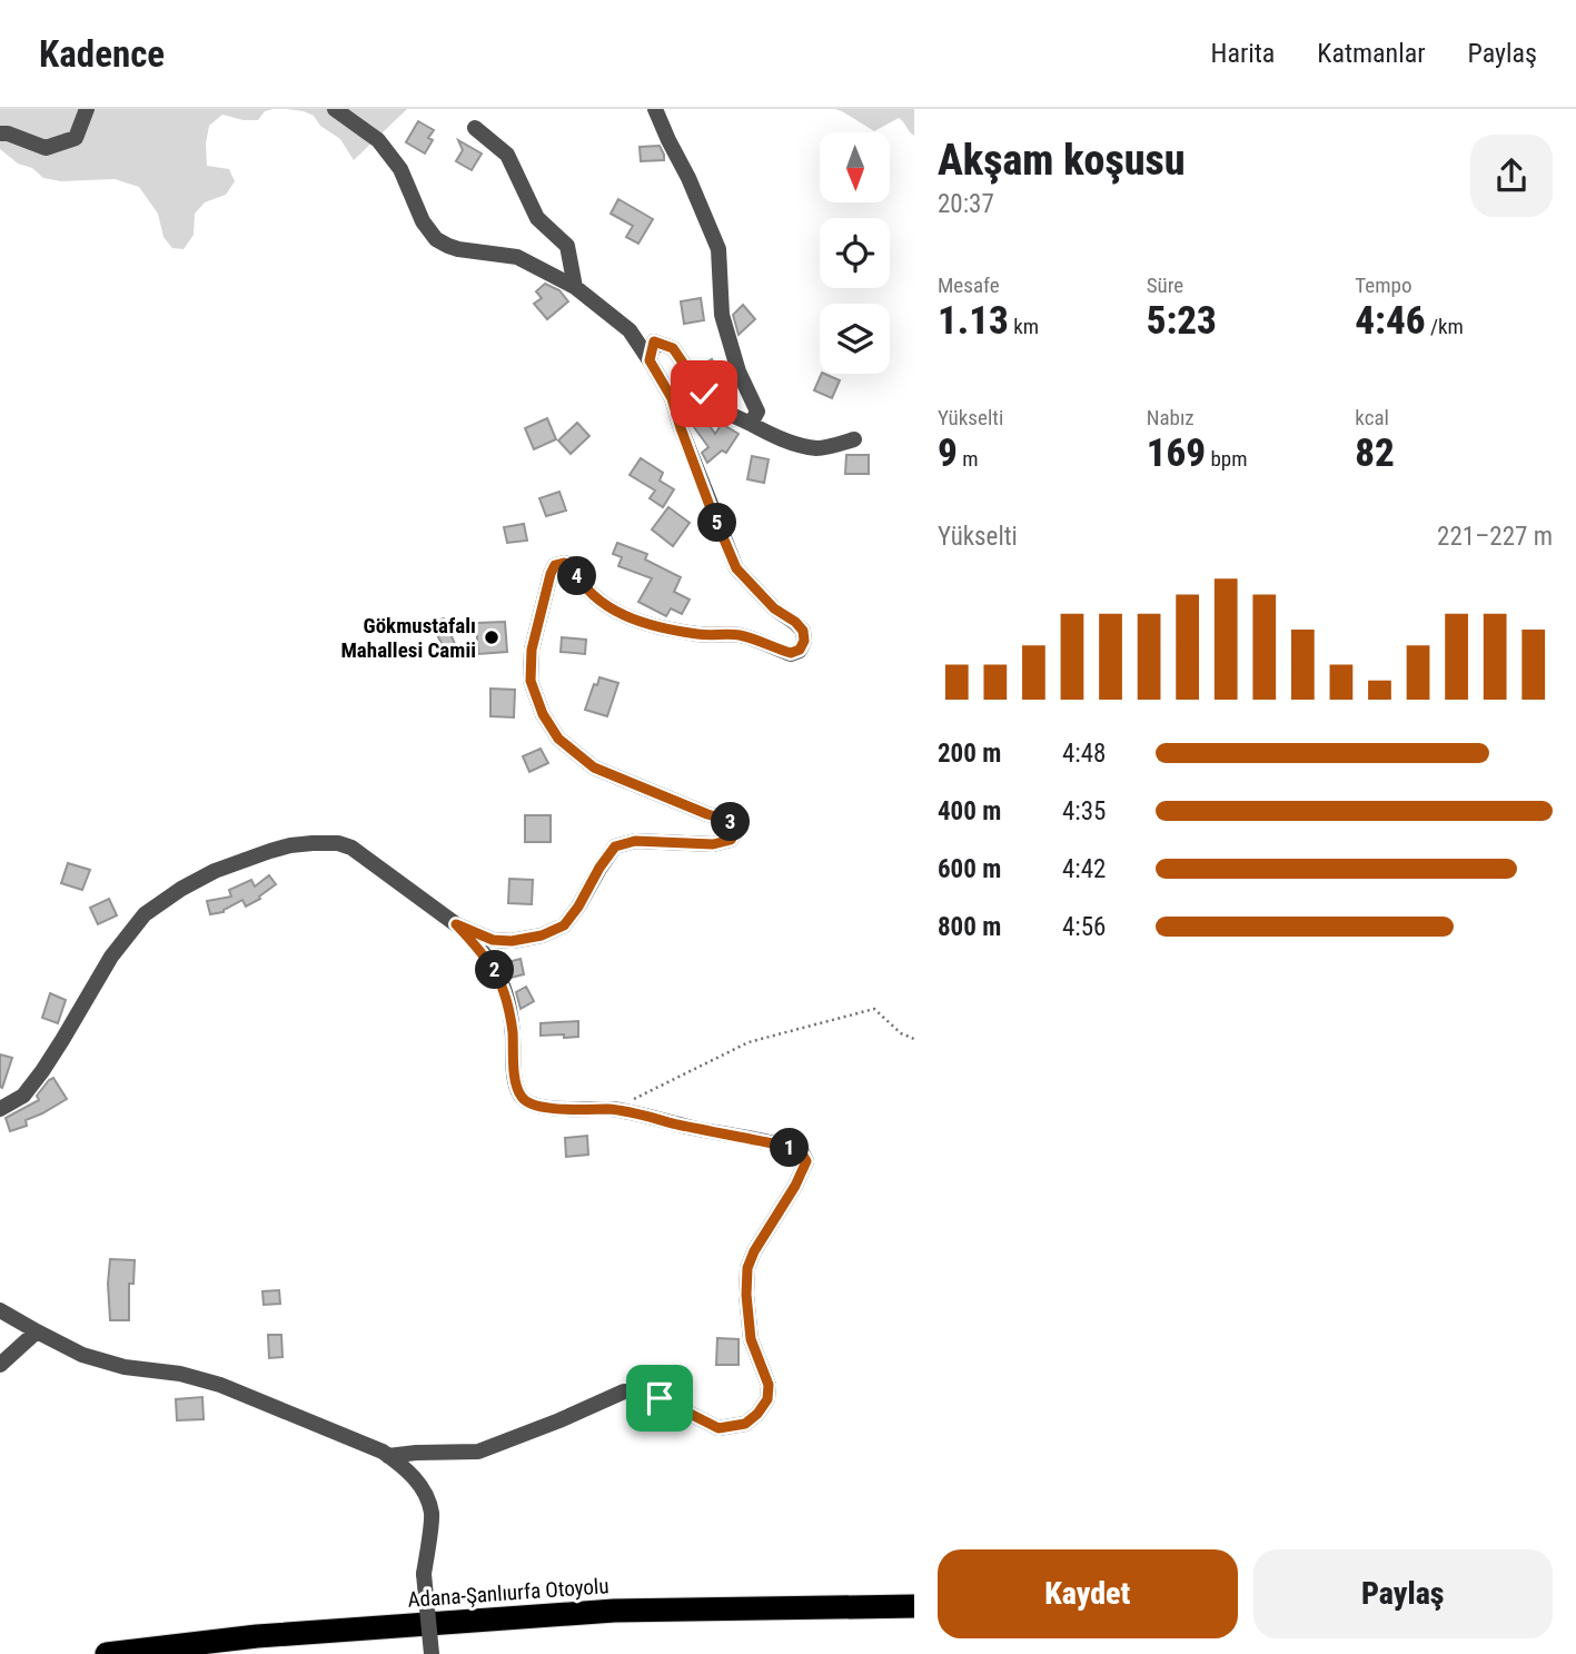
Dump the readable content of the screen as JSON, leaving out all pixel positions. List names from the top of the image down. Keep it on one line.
{"streets":{"highway":["Adana-Şanlıurfa Otoyolu"]},"places":["Gökmustafalı Mahallesi Camii"],"north":"bottom","page":{"header":"Kadence","nav":["Harita","Katmanlar","Paylaş"],"heading":["Akşam koşusu","20:37"],"stats":[["Mesafe","1.13 km"],["Süre","5:23"],["Tempo","4:46 /km"],["Yükselti","9 m"],["Nabız","169 bpm"],["kcal","82"]],"pins":["5","4","3","2","1"],"chart":["Yükselti","221–227 m"],"list":[{"name":"200 m","note":"4:48"},{"name":"400 m","note":"4:35"},{"name":"600 m","note":"4:42"},{"name":"800 m","note":"4:56"}],"buttons":["Kaydet","Paylaş"]}}
